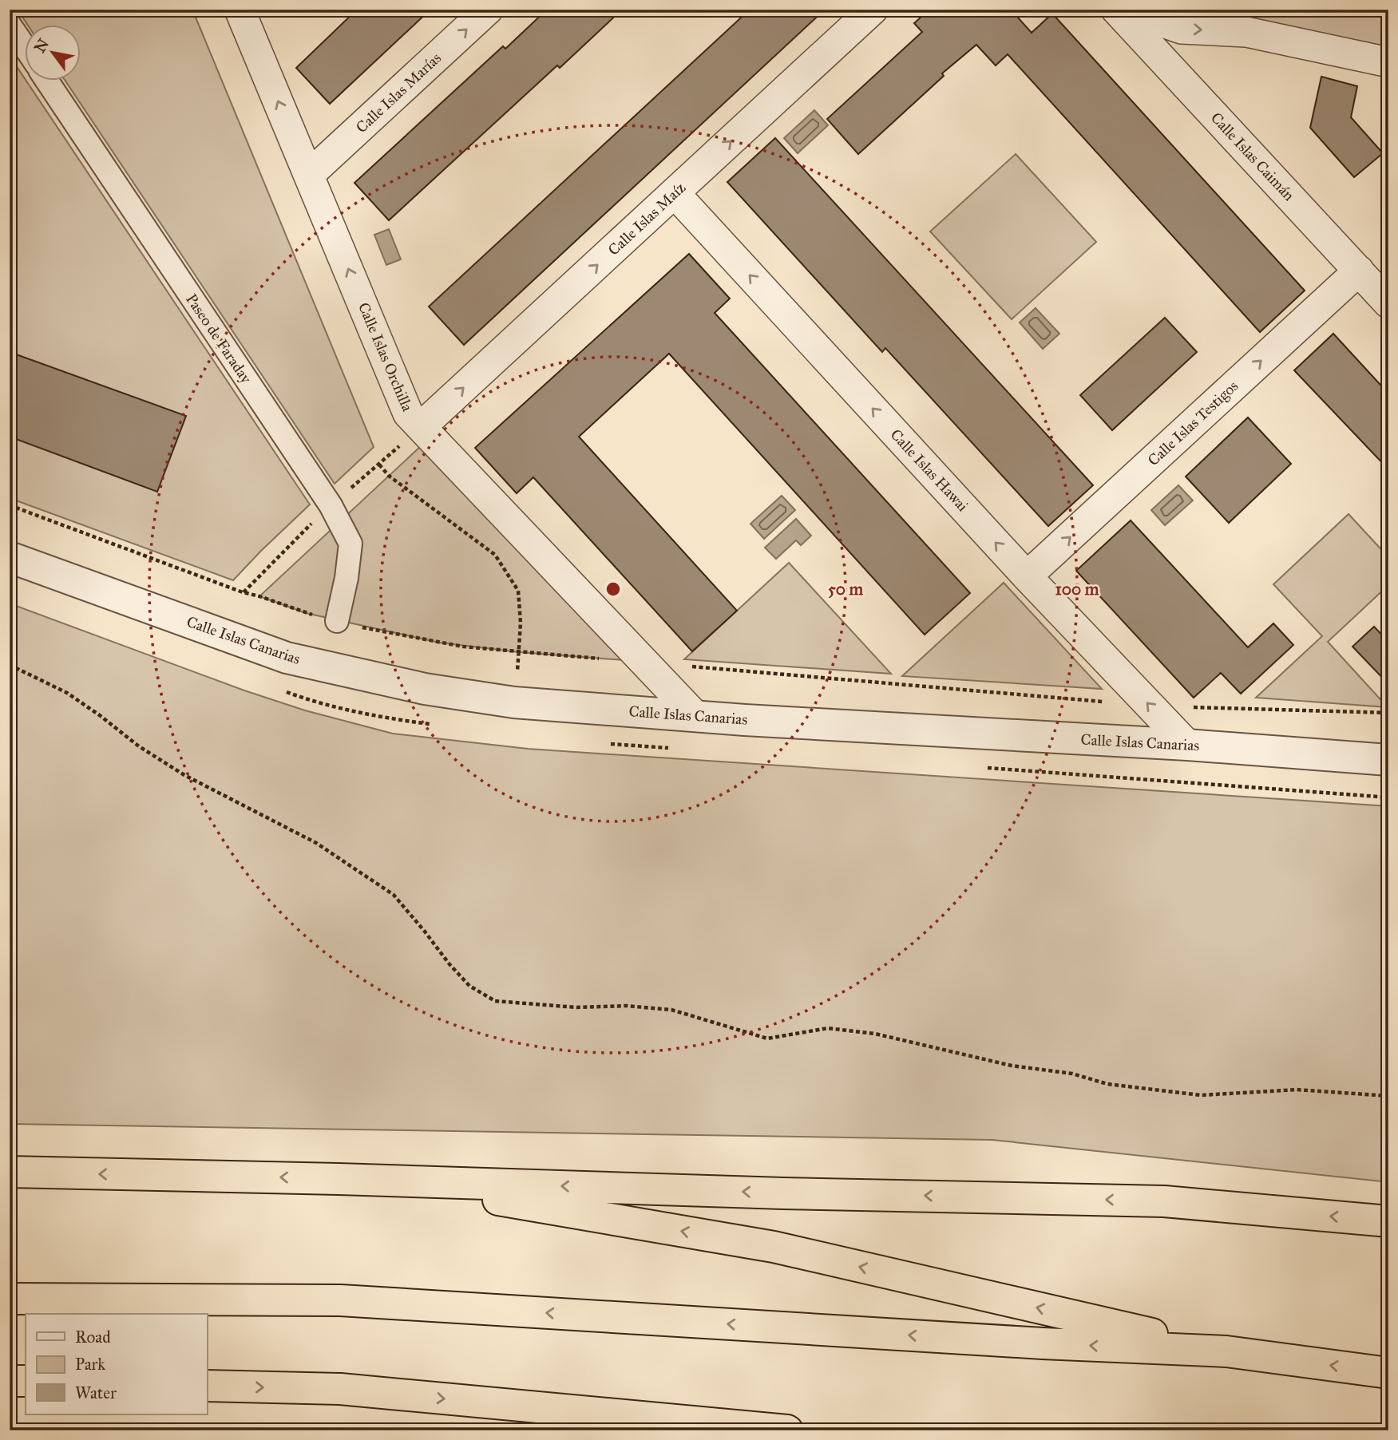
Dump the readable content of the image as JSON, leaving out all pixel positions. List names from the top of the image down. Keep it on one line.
{"streets":{"street":["Calle Islas Marías","Calle Islas Caimán","Calle Islas Maíz","Paseo de Faraday","Calle Islas Orchilla","Calle Islas Testigos","Calle Islas Hawai","Calle Islas Canarias"]},"crossings":[["Calle Islas Marías","Calle Islas Orchilla"],["Calle Islas Caimán","Calle Islas Testigos"],["Calle Islas Maíz","Calle Islas Orchilla"],["Calle Islas Maíz","Calle Islas Hawai"],["Calle Islas Orchilla","Calle Islas Canarias"],["Calle Islas Testigos","Calle Islas Hawai"],["Calle Islas Hawai","Calle Islas Canarias"]],"one_way":["Calle Islas Marías","Calle Islas Maíz","Calle Islas Orchilla","Calle Islas Testigos","Calle Islas Hawai"],"legend":["Road","Park","Water"],"north":"top left","rings":["50 m","100 m"]}
